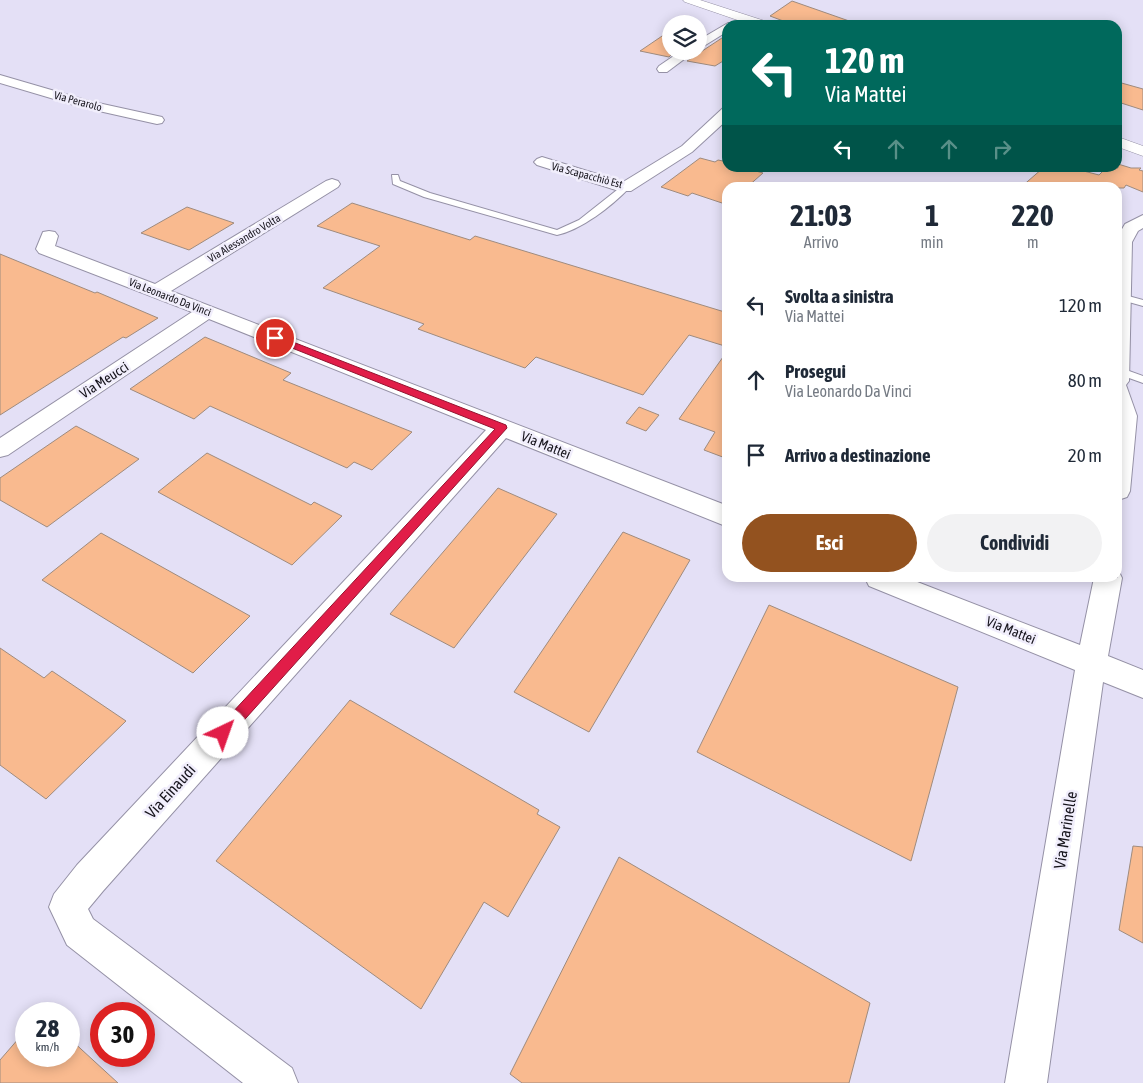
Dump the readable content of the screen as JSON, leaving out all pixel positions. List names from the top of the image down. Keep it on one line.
{"streets":{"street":["Via Perarolo","Via Scapacchiò Est","Via Alessandro Volta","Via Leonardo Da Vinci","Via Meucci","Via Mattei","Via Einaudi","Via Marinelle"]},"crossings":[["Via Alessandro Volta","Via Leonardo Da Vinci"],["Via Leonardo Da Vinci","Via Meucci"],["Via Leonardo Da Vinci","Via Mattei"],["Via Mattei","Via Einaudi"],["Via Mattei","Via Marinelle"]],"page":{"turn":["120 m","Via Mattei"],"eta":["21:03","Arrivo","1","min","220","m"],"list":[{"name":"Svolta a sinistra","note":"Via Mattei","value":"120 m"},{"name":"Prosegui","note":"Via Leonardo Da Vinci","value":"80 m"},{"name":"Arrivo a destinazione","value":"20 m"}],"buttons":["Esci","Condividi"],"speed":"28 km/h","limit":"30"}}
